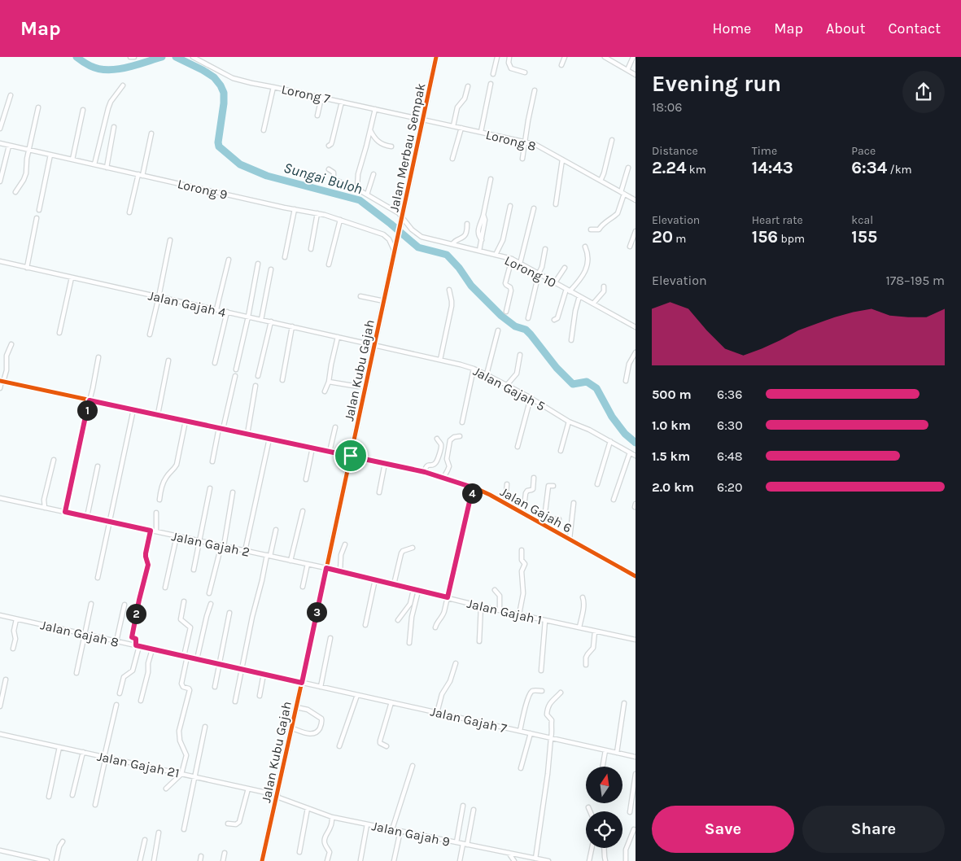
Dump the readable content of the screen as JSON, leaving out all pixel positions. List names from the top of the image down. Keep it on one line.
{"streets":{"street":["Lorong 7","Lorong 8","Jalan Merbau Sempak","Lorong 9","Lorong 10","Jalan Gajah 4","Jalan Kubu Gajah","Jalan Gajah 5","Jalan Gajah 6","Jalan Gajah 2","Jalan Gajah 1","Jalan Gajah 8","Jalan Gajah 7","Jalan Gajah 21","Jalan Gajah 9"]},"crossings":[["Lorong 7","Lorong 8"],["Lorong 7","Jalan Merbau Sempak"],["Lorong 8","Jalan Merbau Sempak"],["Jalan Merbau Sempak","Lorong 10"],["Jalan Merbau Sempak","Jalan Kubu Gajah"],["Lorong 9","Jalan Kubu Gajah"],["Jalan Gajah 4","Jalan Kubu Gajah"],["Jalan Gajah 4","Jalan Gajah 5"],["Jalan Kubu Gajah","Jalan Gajah 5"],["Jalan Kubu Gajah","Jalan Gajah 6"],["Jalan Kubu Gajah","Jalan Gajah 2"],["Jalan Kubu Gajah","Jalan Gajah 1"],["Jalan Kubu Gajah","Jalan Gajah 8"],["Jalan Kubu Gajah","Jalan Gajah 7"],["Jalan Kubu Gajah","Jalan Gajah 21"],["Jalan Kubu Gajah","Jalan Gajah 9"],["Jalan Gajah 2","Jalan Gajah 1"],["Jalan Gajah 8","Jalan Gajah 7"],["Jalan Gajah 21","Jalan Gajah 9"]],"water":["Sungai Buloh"],"north":"top","page":{"header":"Map","nav":["Home","Map","About","Contact"],"heading":["Evening run","18:06"],"stats":[["Distance","2.24 km"],["Time","14:43"],["Pace","6:34 /km"],["Elevation","20 m"],["Heart rate","156 bpm"],["kcal","155"]],"chart":["Elevation","178–195 m"],"list":[{"name":"500 m","note":"6:36"},{"name":"1.0 km","note":"6:30"},{"name":"1.5 km","note":"6:48"},{"name":"2.0 km","note":"6:20"}],"pins":["1","4","3","2"],"buttons":["Save","Share"]}}
